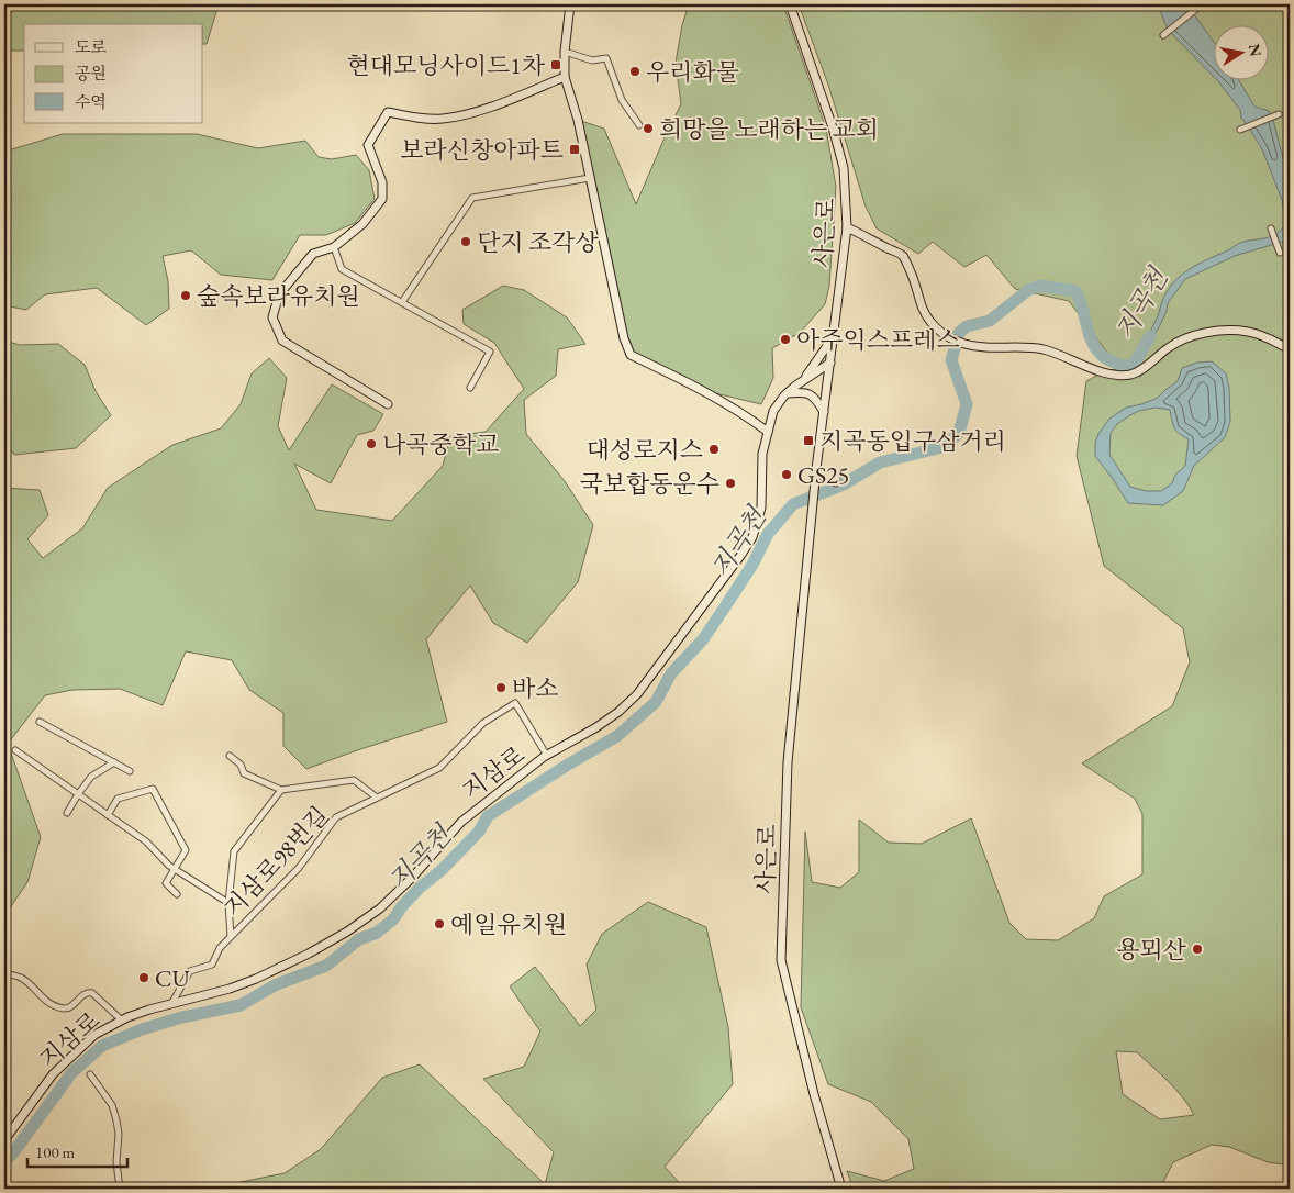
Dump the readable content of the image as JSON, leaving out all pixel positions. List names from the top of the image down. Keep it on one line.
{"streets":{"street":["사은로","지삼로","지삼로98번길"]},"crossings":[["사은로","지삼로"],["지삼로","지삼로98번길"]],"water":["지곡천"],"places":{"transit":["현대모닝사이드1차","보라신창아파트","지곡동입구삼거리"],"other":["우리화물","희망을 노래하는 교회","단지 조각상","숲속보라유치원","아주익스프레스","나곡중학교","대성로지스","GS25","국보합동운수","바소","예일유치원","용뫼산","CU"]},"legend":["도로","공원","수역"],"scale_bar":"100 m","north":"right"}
